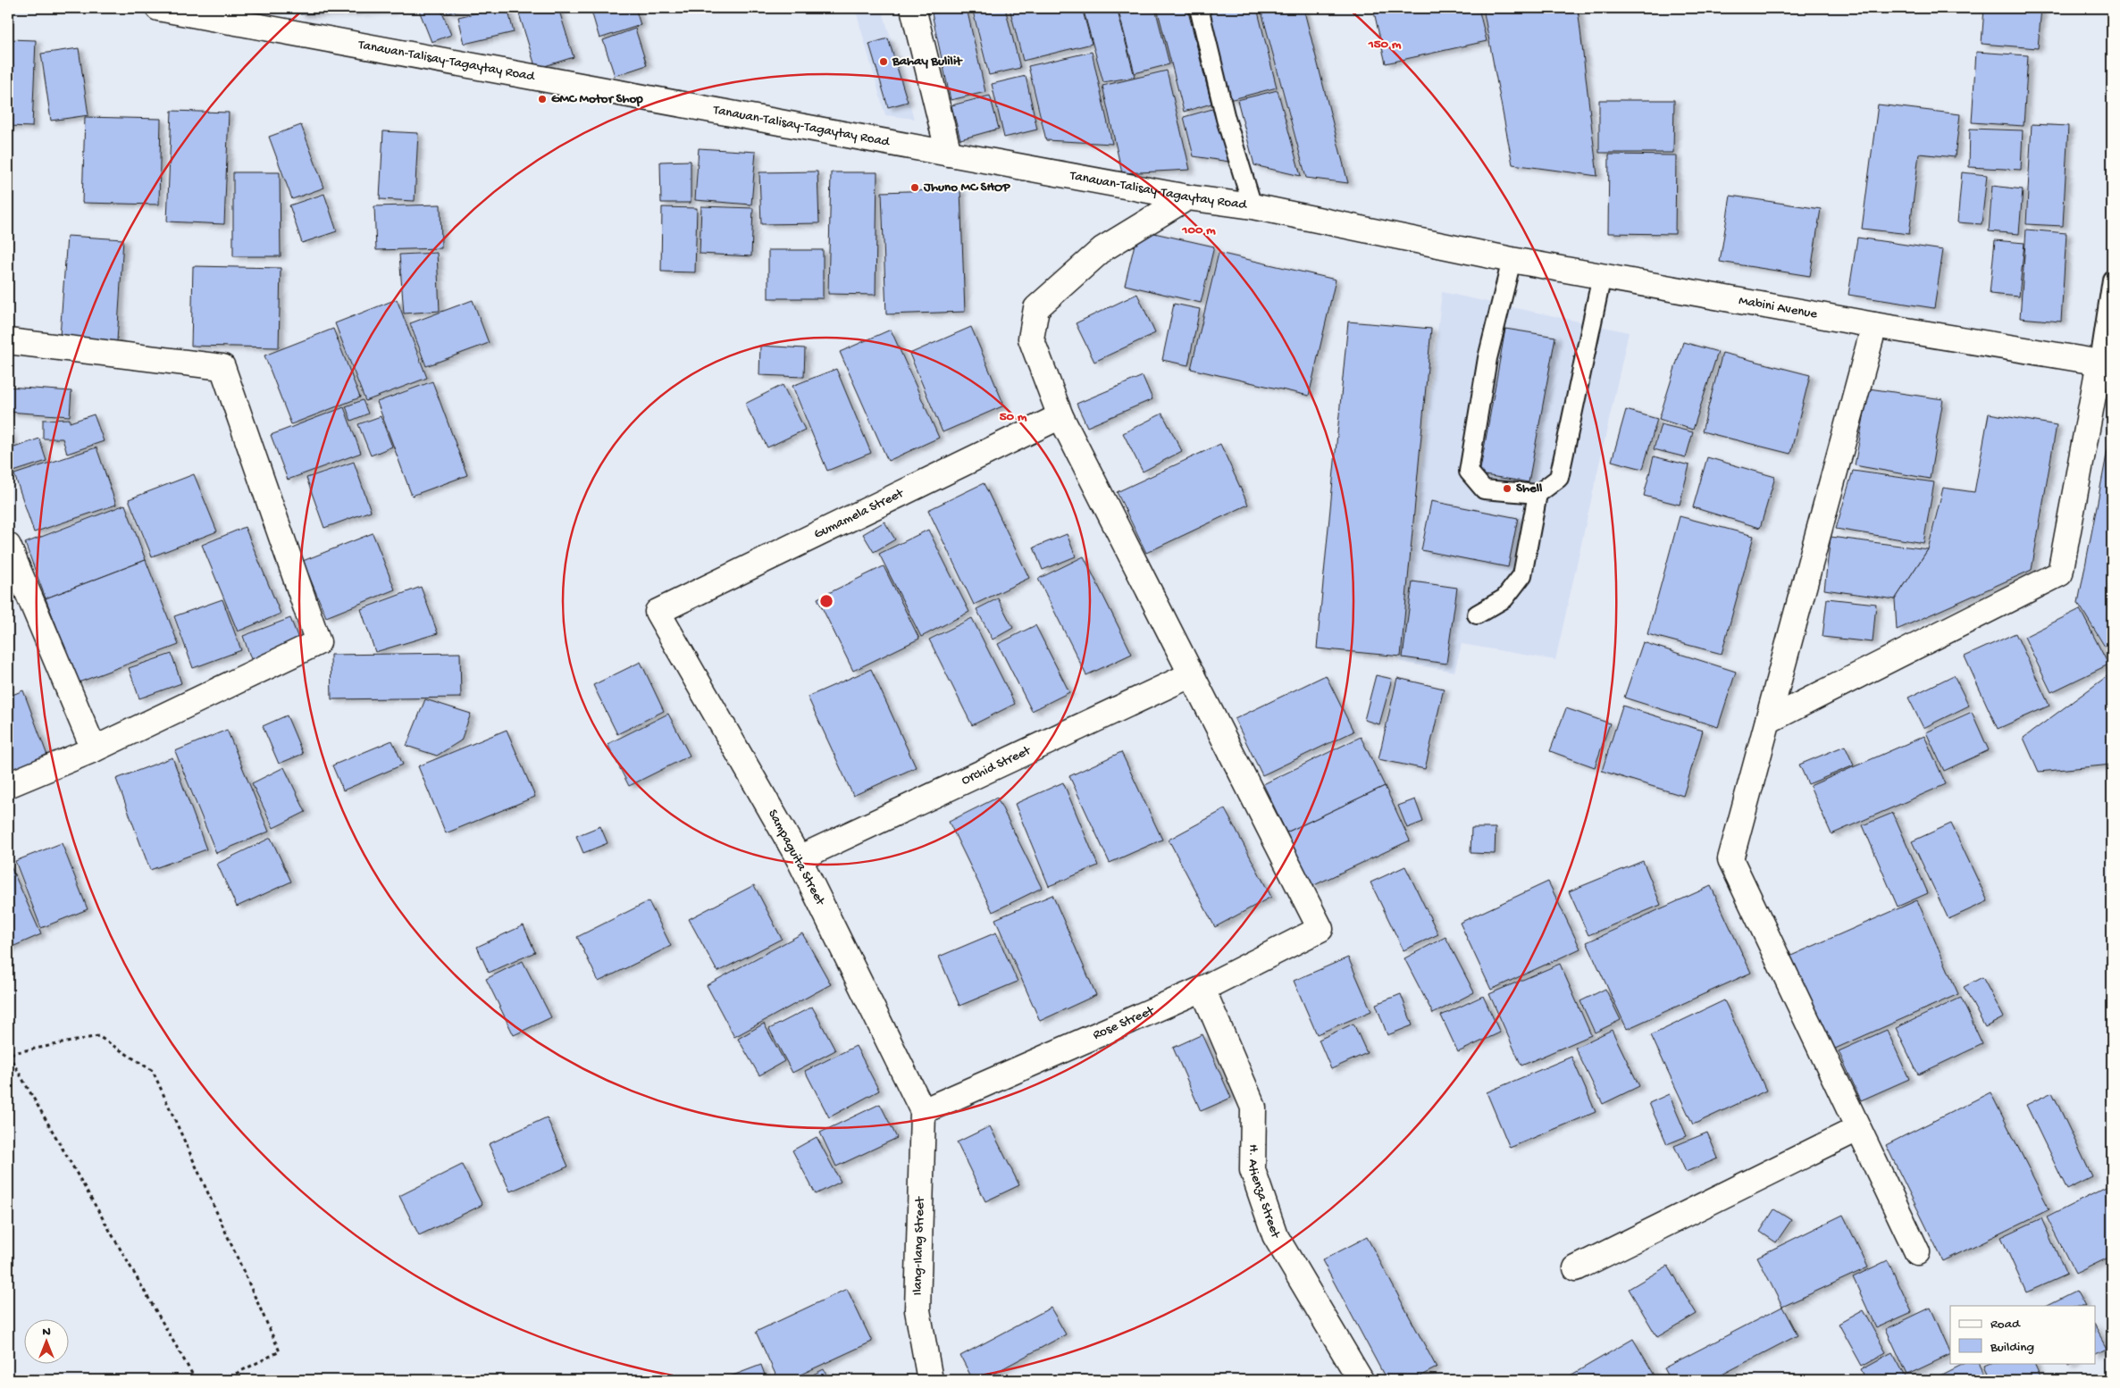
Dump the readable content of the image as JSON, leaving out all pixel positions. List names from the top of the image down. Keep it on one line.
{"streets":{"street":["Tanauan-Talisay-Tagaytay Road","Mabini Avenue","Gumamela Street","Orchid Street","Sampaguita Street","Rose Street","H. Atienza Street","Ilang-Ilang Street"]},"crossings":[["Tanauan-Talisay-Tagaytay Road","Mabini Avenue"],["Gumamela Street","Sampaguita Street"],["Orchid Street","Sampaguita Street"],["Orchid Street","Rose Street"],["Sampaguita Street","Rose Street"],["Sampaguita Street","Ilang-Ilang Street"],["Rose Street","H. Atienza Street"],["Rose Street","Ilang-Ilang Street"]],"places":["Bahay Bulilit","GMC Motor Shop","Jhuno MC SHOP","Shell"],"legend":["Road","Building"],"north":"top","rings":["150 m","100 m","50 m"]}
